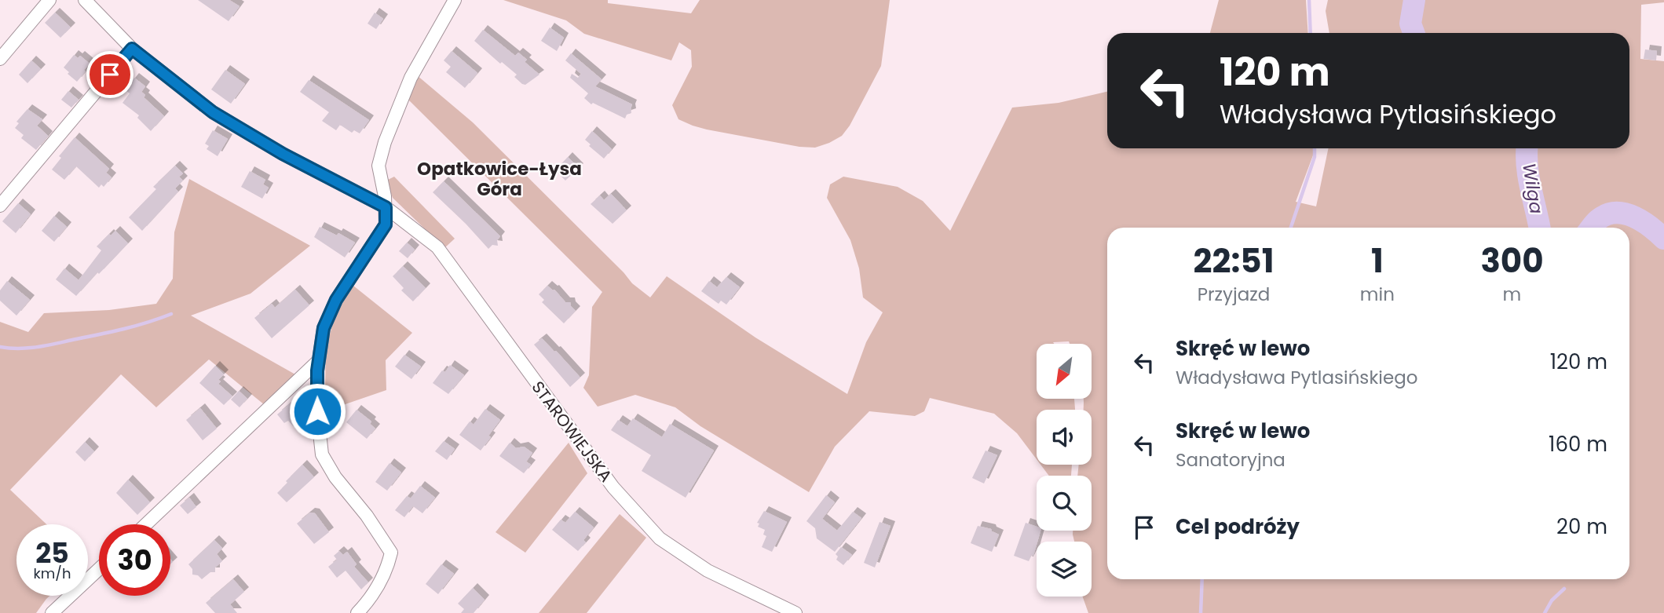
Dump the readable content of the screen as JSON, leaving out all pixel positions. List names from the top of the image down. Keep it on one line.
{"streets":{"street":["STAROWIEJSKA"]},"districts":["Opatkowice-Łysa Góra"],"water":["Wilga"],"north":"bottom left","page":{"turn":["120 m","Władysława Pytlasińskiego"],"eta":["22:51","Przyjazd","1","min","300","m"],"list":[{"name":"Skręć w lewo","note":"Władysława Pytlasińskiego","value":"120 m"},{"name":"Skręć w lewo","note":"Sanatoryjna","value":"160 m"},{"name":"Cel podróży","value":"20 m"}],"speed":"25 km/h","limit":"30"}}
